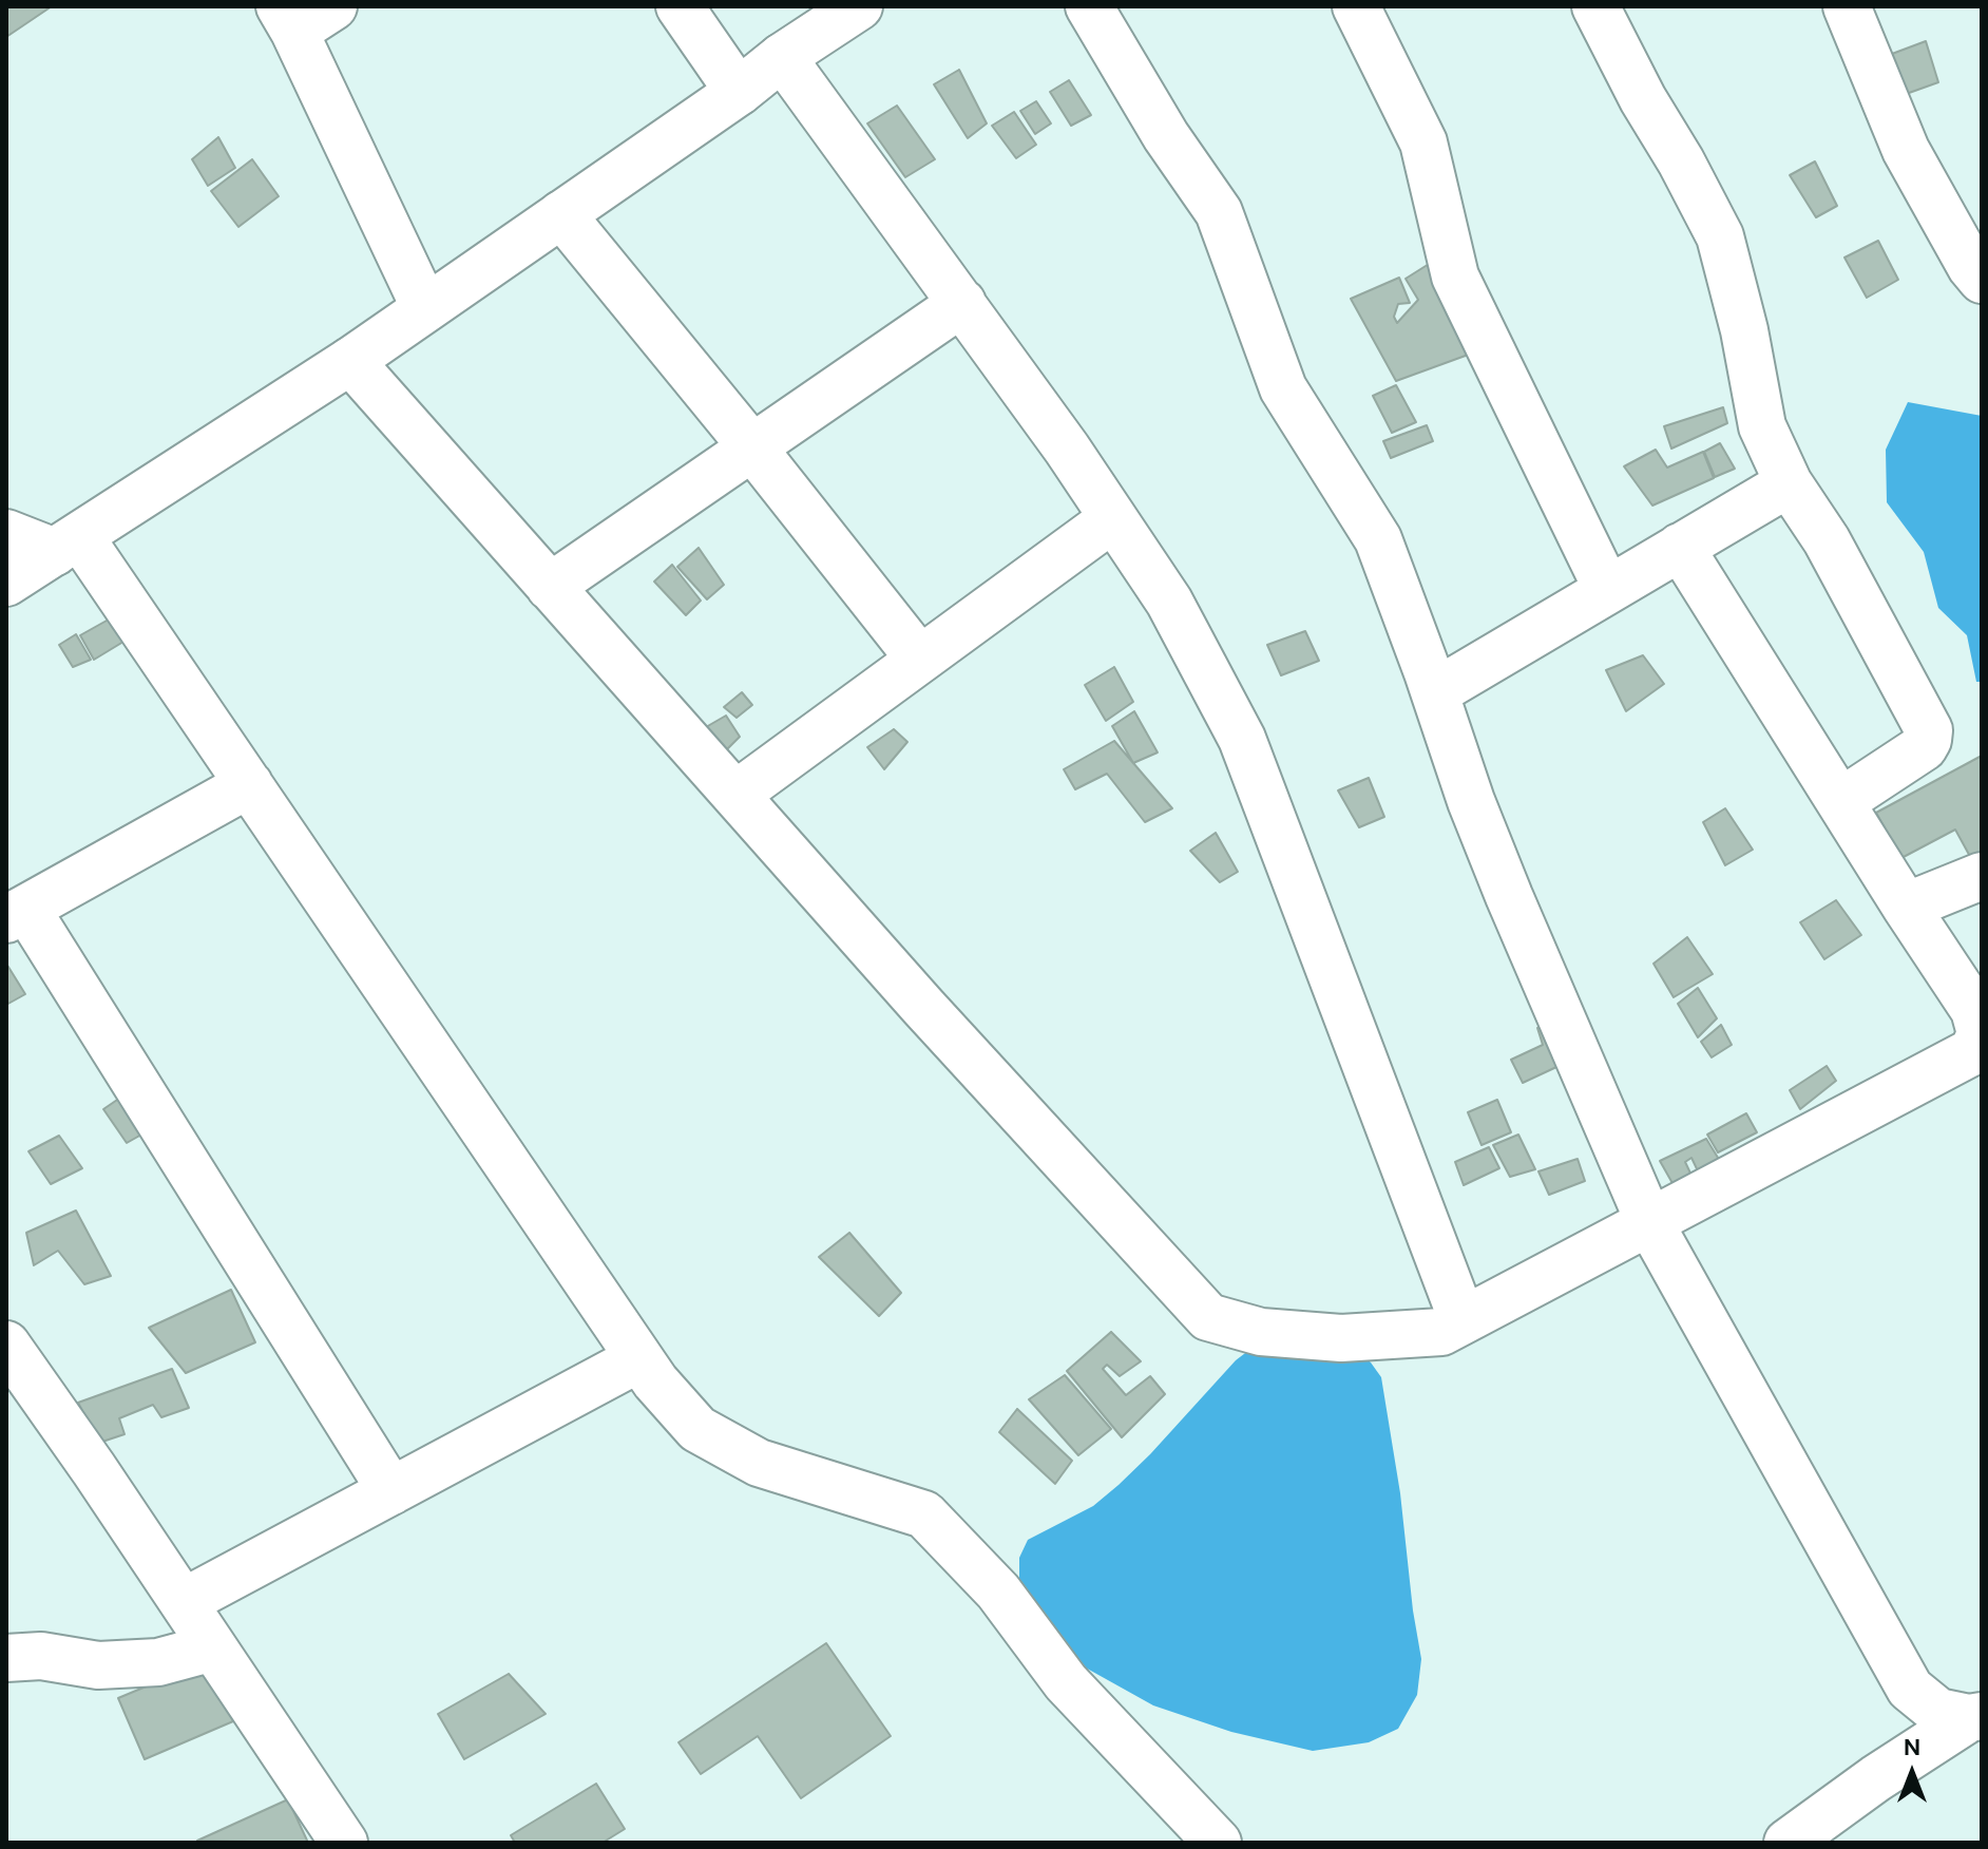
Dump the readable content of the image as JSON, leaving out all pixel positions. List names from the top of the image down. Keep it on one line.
{"north":"top"}
